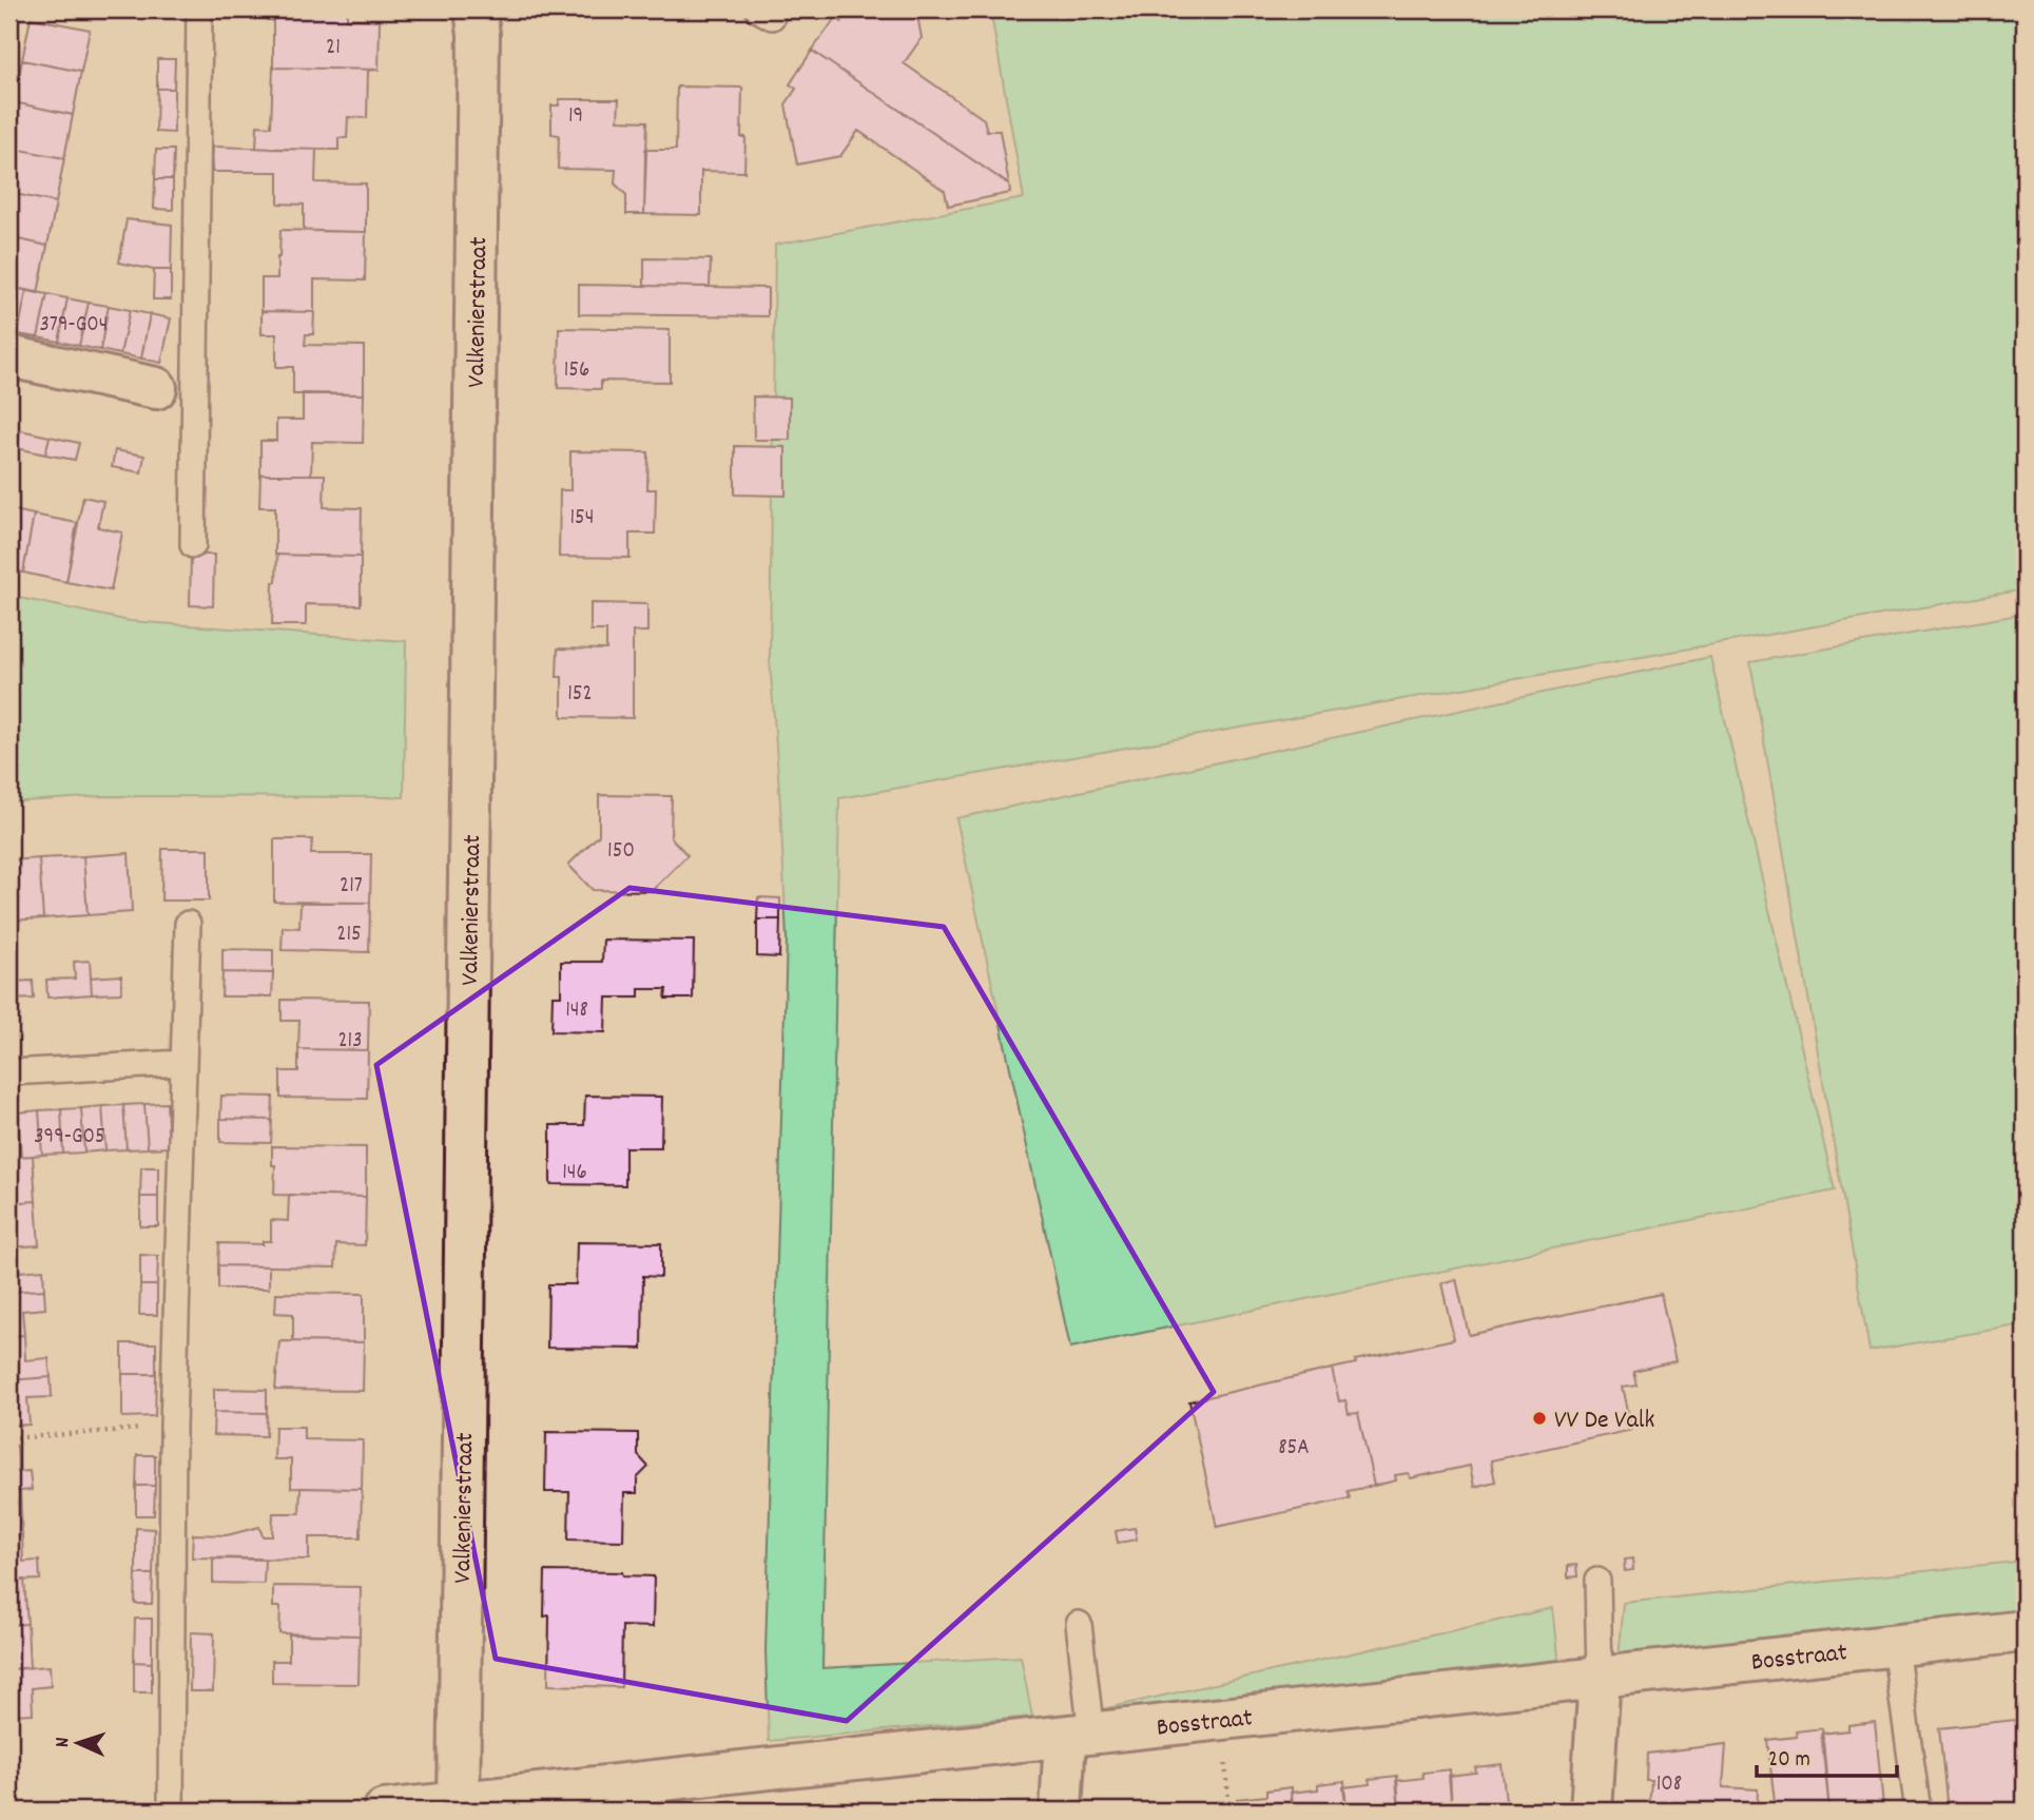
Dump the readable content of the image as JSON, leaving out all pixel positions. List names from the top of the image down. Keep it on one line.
{"streets":{"street":["Valkenierstraat","Bosstraat"]},"crossings":[["Valkenierstraat","Bosstraat"]],"places":["VV De Valk"],"house_numbers":["21","19","379-G04","156","154","152","150","217","215","148","213","399-G05","146","85A","108"],"scale_bar":"20 m","north":"left"}
